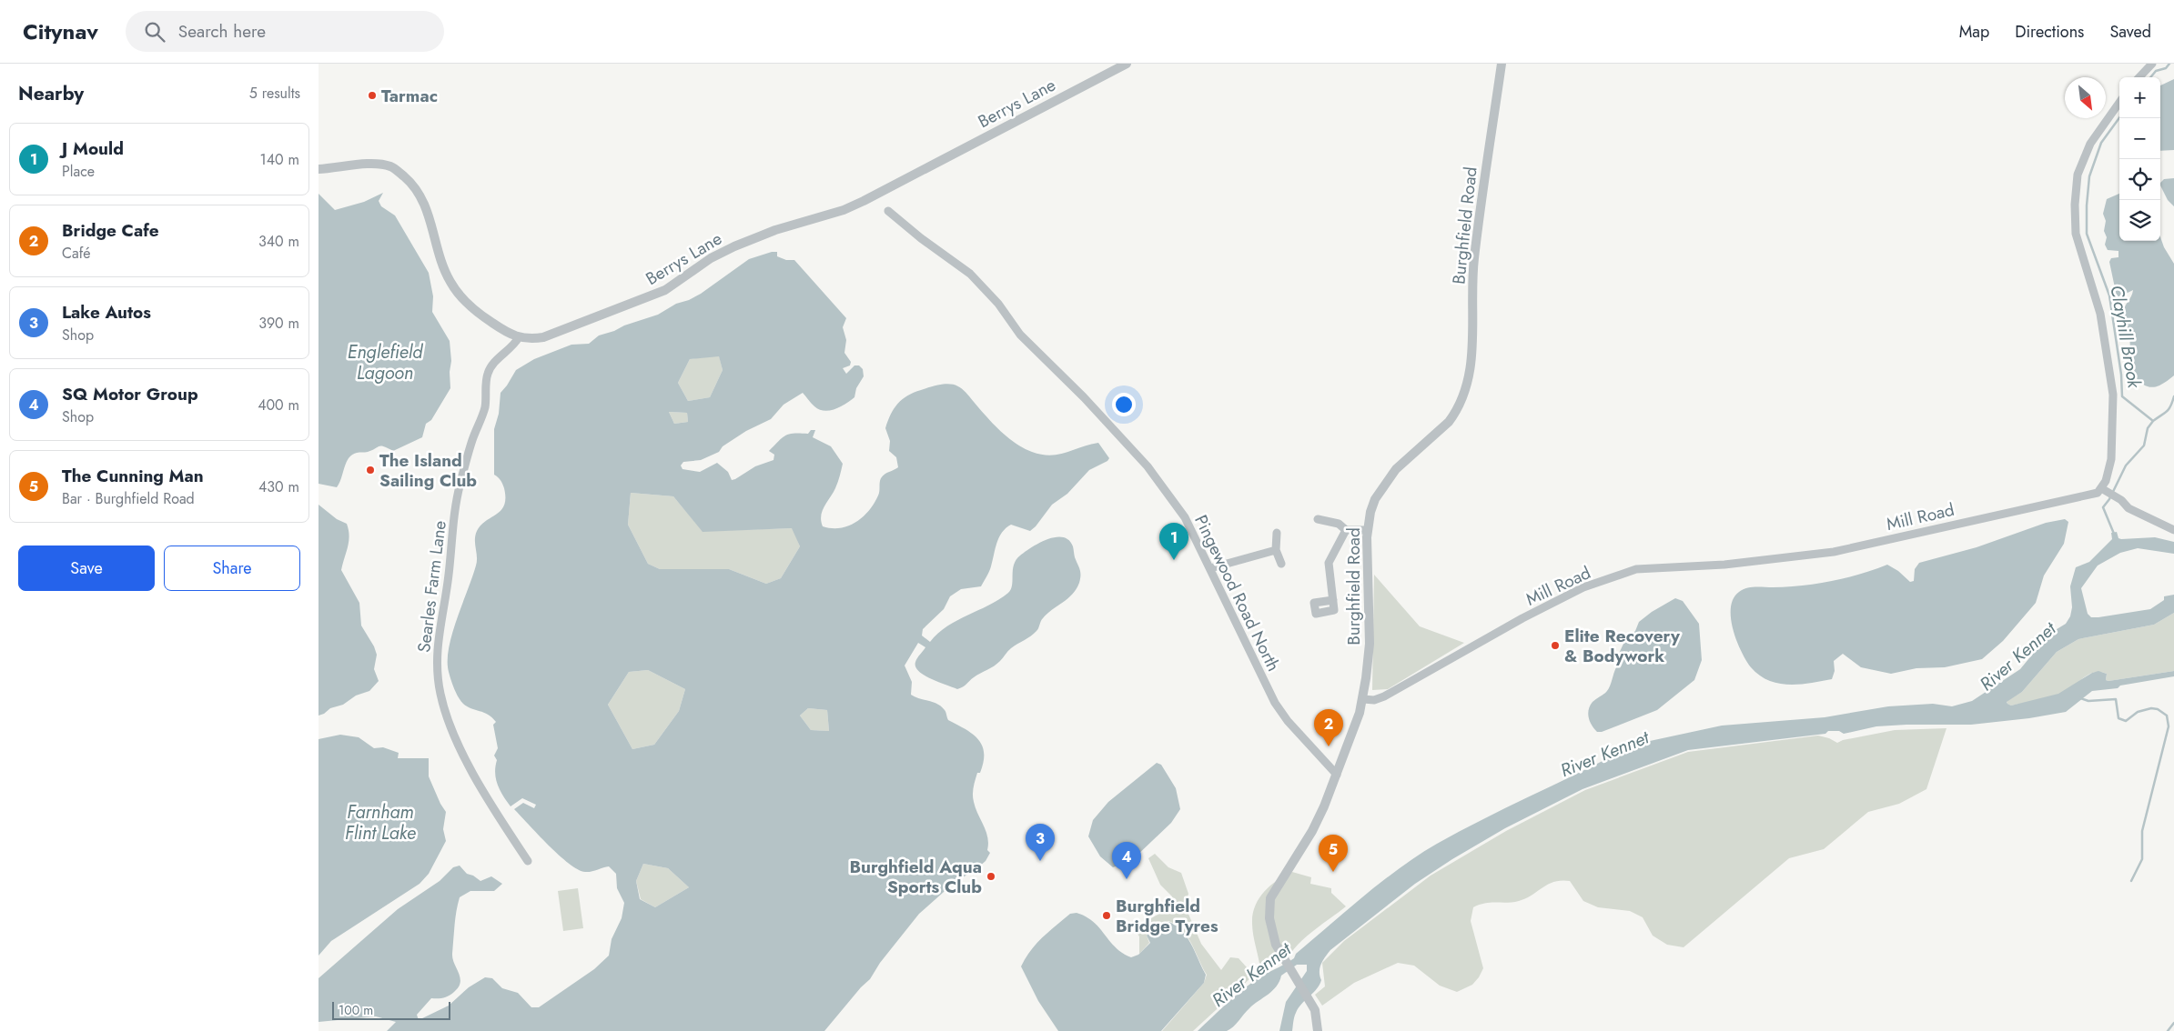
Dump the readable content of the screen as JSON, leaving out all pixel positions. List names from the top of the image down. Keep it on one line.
{"streets":{"street":["Berrys Lane","Burghfield Road","Mill Road","Searles Farm Lane","Pingewood Road North"]},"crossings":[["Berrys Lane","Searles Farm Lane"],["Burghfield Road","Mill Road"],["Burghfield Road","Pingewood Road North"]],"water":["Clayhill Brook","Englefield Lagoon","River Kennet","Farnham Flint Lake"],"places":["Tarmac","The Island Sailing Club","Elite Recovery & Bodywork","Burghfield Aqua Sports Club","Burghfield Bridge Tyres"],"scale_bar":"100 m","north":"bottom right","page":{"header":"Citynav","search":"Search here","nav":["Map","Directions","Saved"],"heading":["Nearby","5 results"],"map_buttons":["+","−"],"list":[{"mark":"1","name":"J Mould","note":"Place","value":"140 m"},{"mark":"2","name":"Bridge Cafe","note":"Café","value":"340 m"},{"mark":"3","name":"Lake Autos","note":"Shop","value":"390 m"},{"mark":"4","name":"SQ Motor Group","note":"Shop","value":"400 m"},{"mark":"5","name":"The Cunning Man","note":"Bar · Burghfield Road","value":"430 m"}],"pins":["1","2","3","5","4"],"buttons":["Save","Share"],"scale":"100 m"}}
